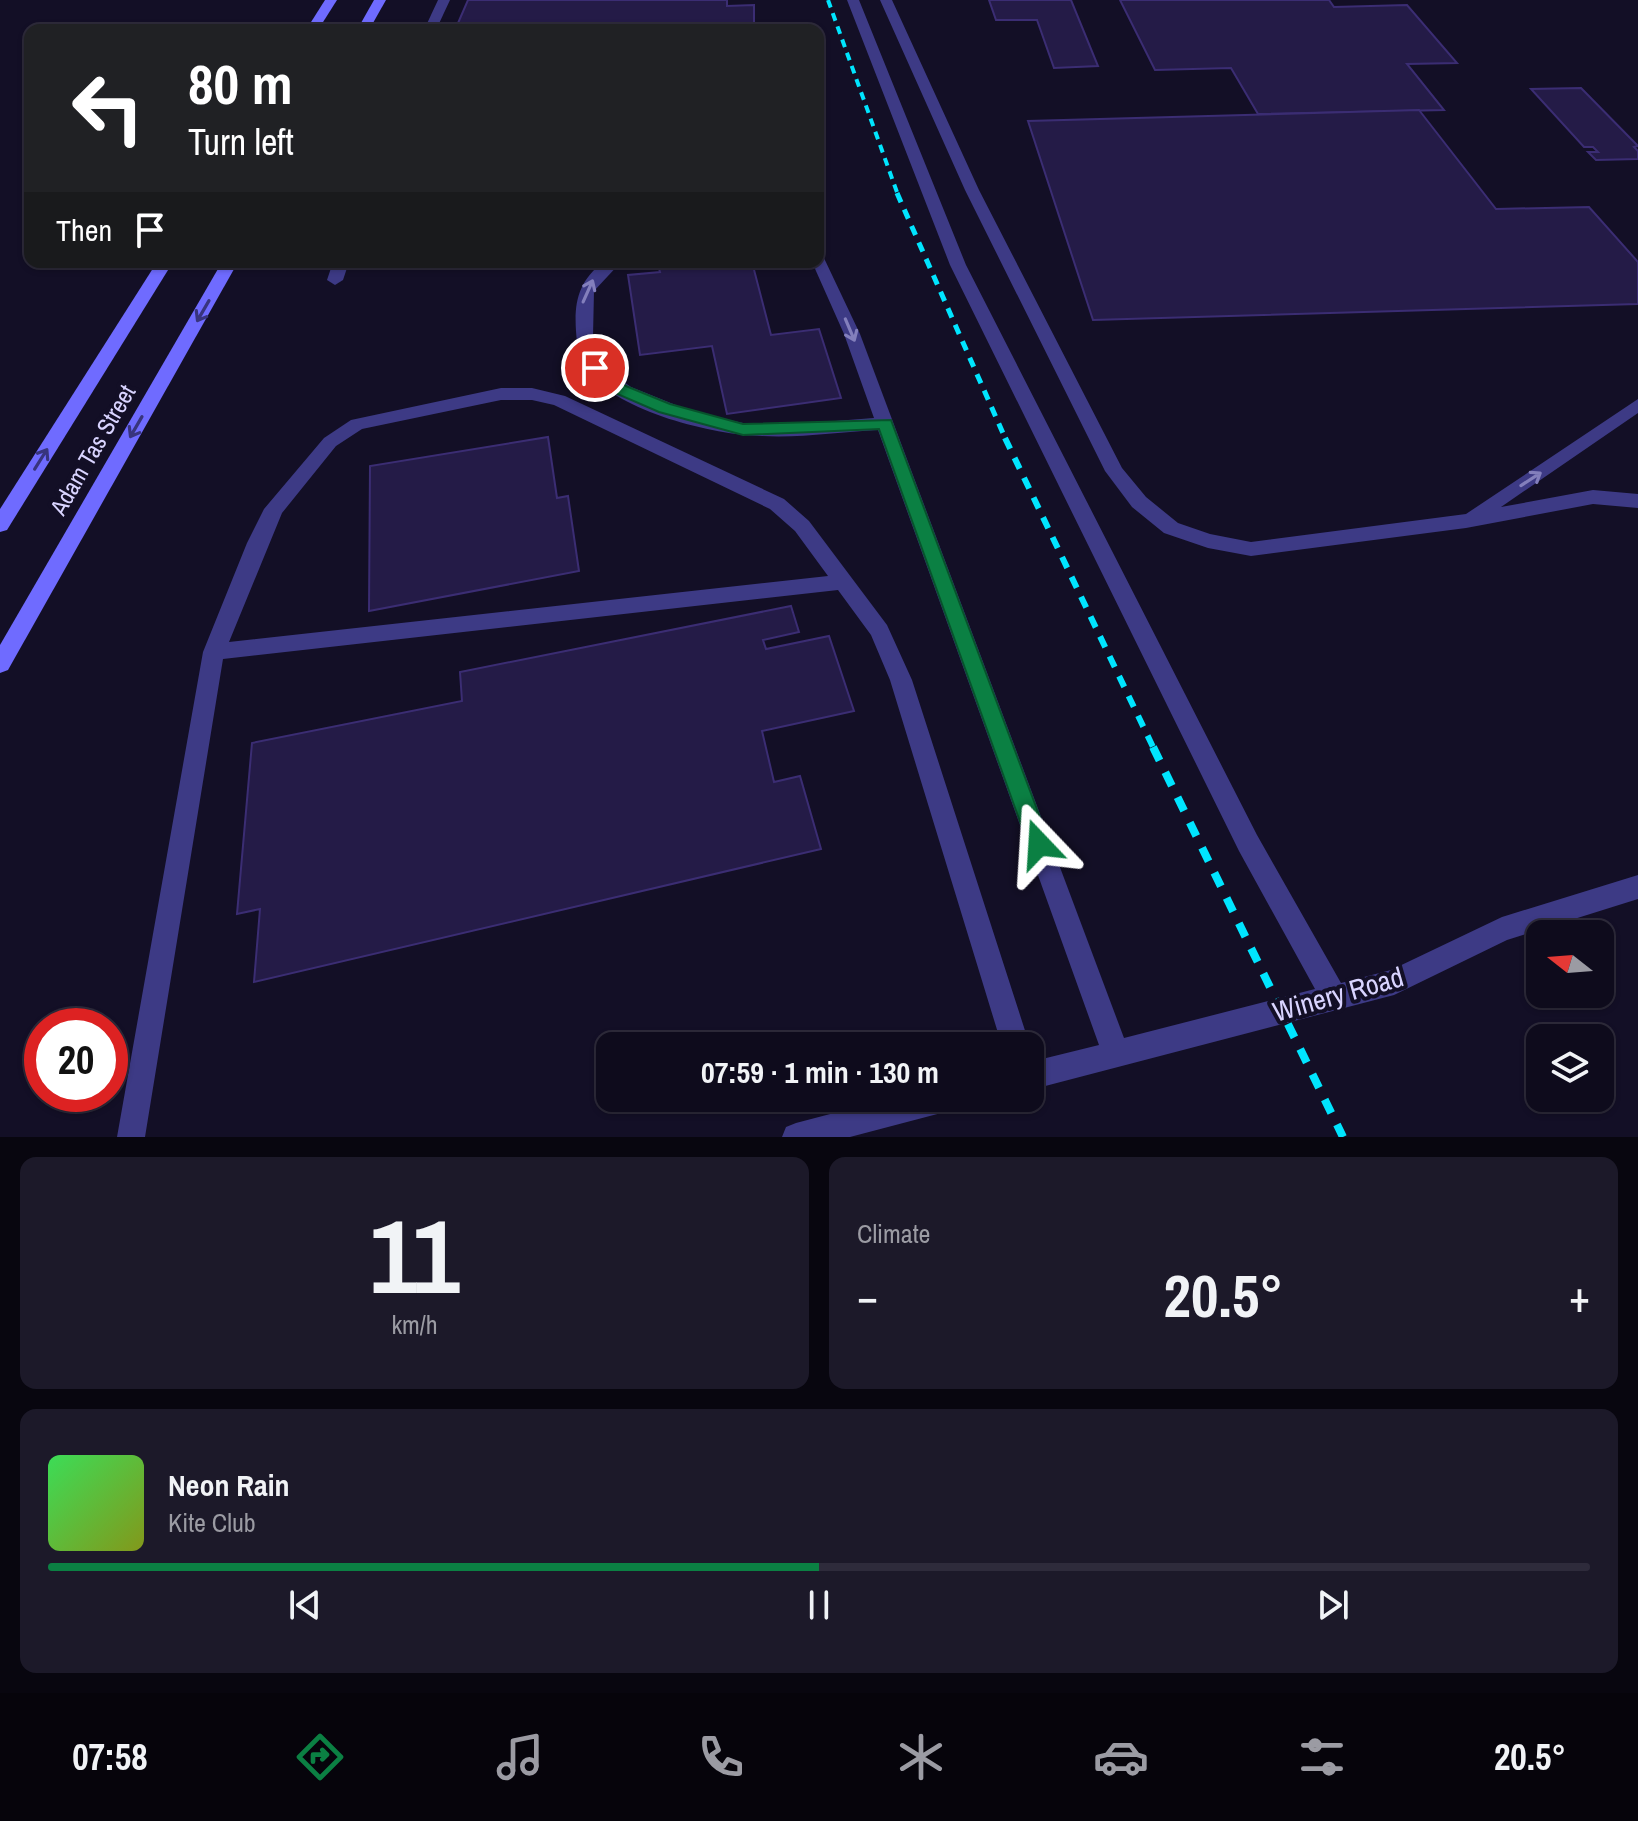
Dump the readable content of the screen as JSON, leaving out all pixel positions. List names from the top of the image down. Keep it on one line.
{"streets":{"main road":["Adam Tas Street"],"lane":["Winery Road"]},"north":"left","page":{"turn":["80 m","Turn left"],"then":"Then","limit":"20","trip":"07:59 · 1 min · 130 m","tile":[["11","km/h"],"Climate"],"heat":["−","20.5°","+"],"song":["Neon Rain","Kite Club"],"tabs":["07:58","20.5°"]}}
